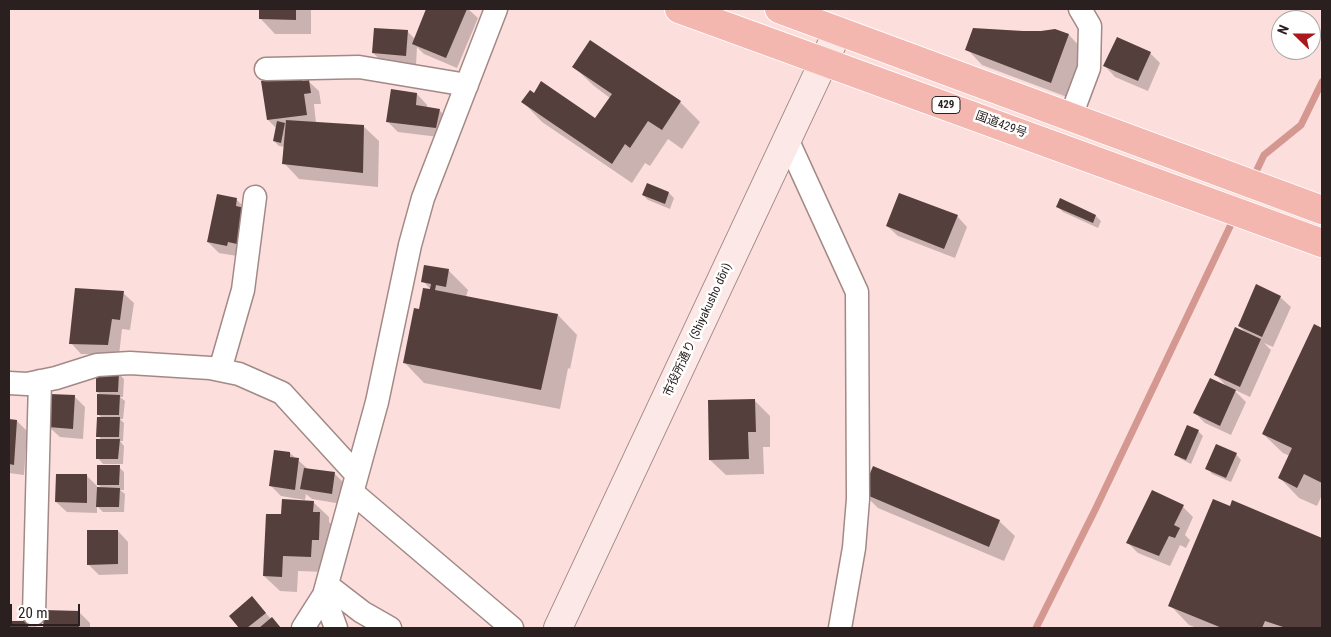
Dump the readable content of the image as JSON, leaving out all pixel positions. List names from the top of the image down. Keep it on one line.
{"streets":{"highway":["429","国道429号"],"street":["市役所通り (Shiyakusho dōri)"]},"crossings":[["国道429号","市役所通り (Shiyakusho dōri)"]],"scale_bar":"20 m","north":"left"}
